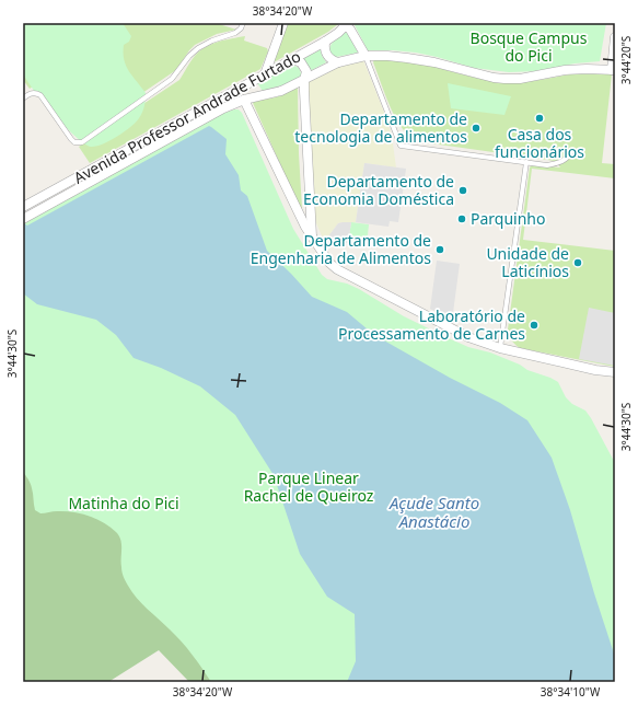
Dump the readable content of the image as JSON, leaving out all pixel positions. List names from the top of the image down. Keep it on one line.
{"streets":{"street":["Avenida Professor Andrade Furtado"]},"water":["Açude Santo Anastácio"],"parks":["Bosque Campus do Pici","Parque Linear Rachel de Queiroz","Matinha do Pici"],"places":["Casa dos funcionários","Departamento de tecnologia de alimentos","Departamento de Economia Doméstica","Parquinho","Departamento de Engenharia de Alimentos","Unidade de Laticínios","Laboratório de Processamento de Carnes"],"coordinates":["38°34'20\"W","3°44'20\"S","3°44'30\"S","38°34'10\"W"]}
